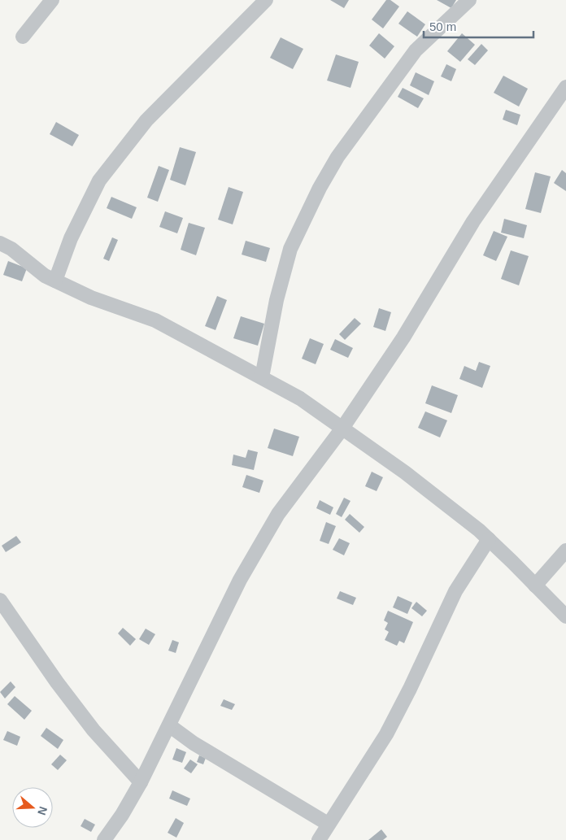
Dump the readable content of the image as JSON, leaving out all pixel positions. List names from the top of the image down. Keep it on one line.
{"scale_bar":"50 m","north":"right"}
